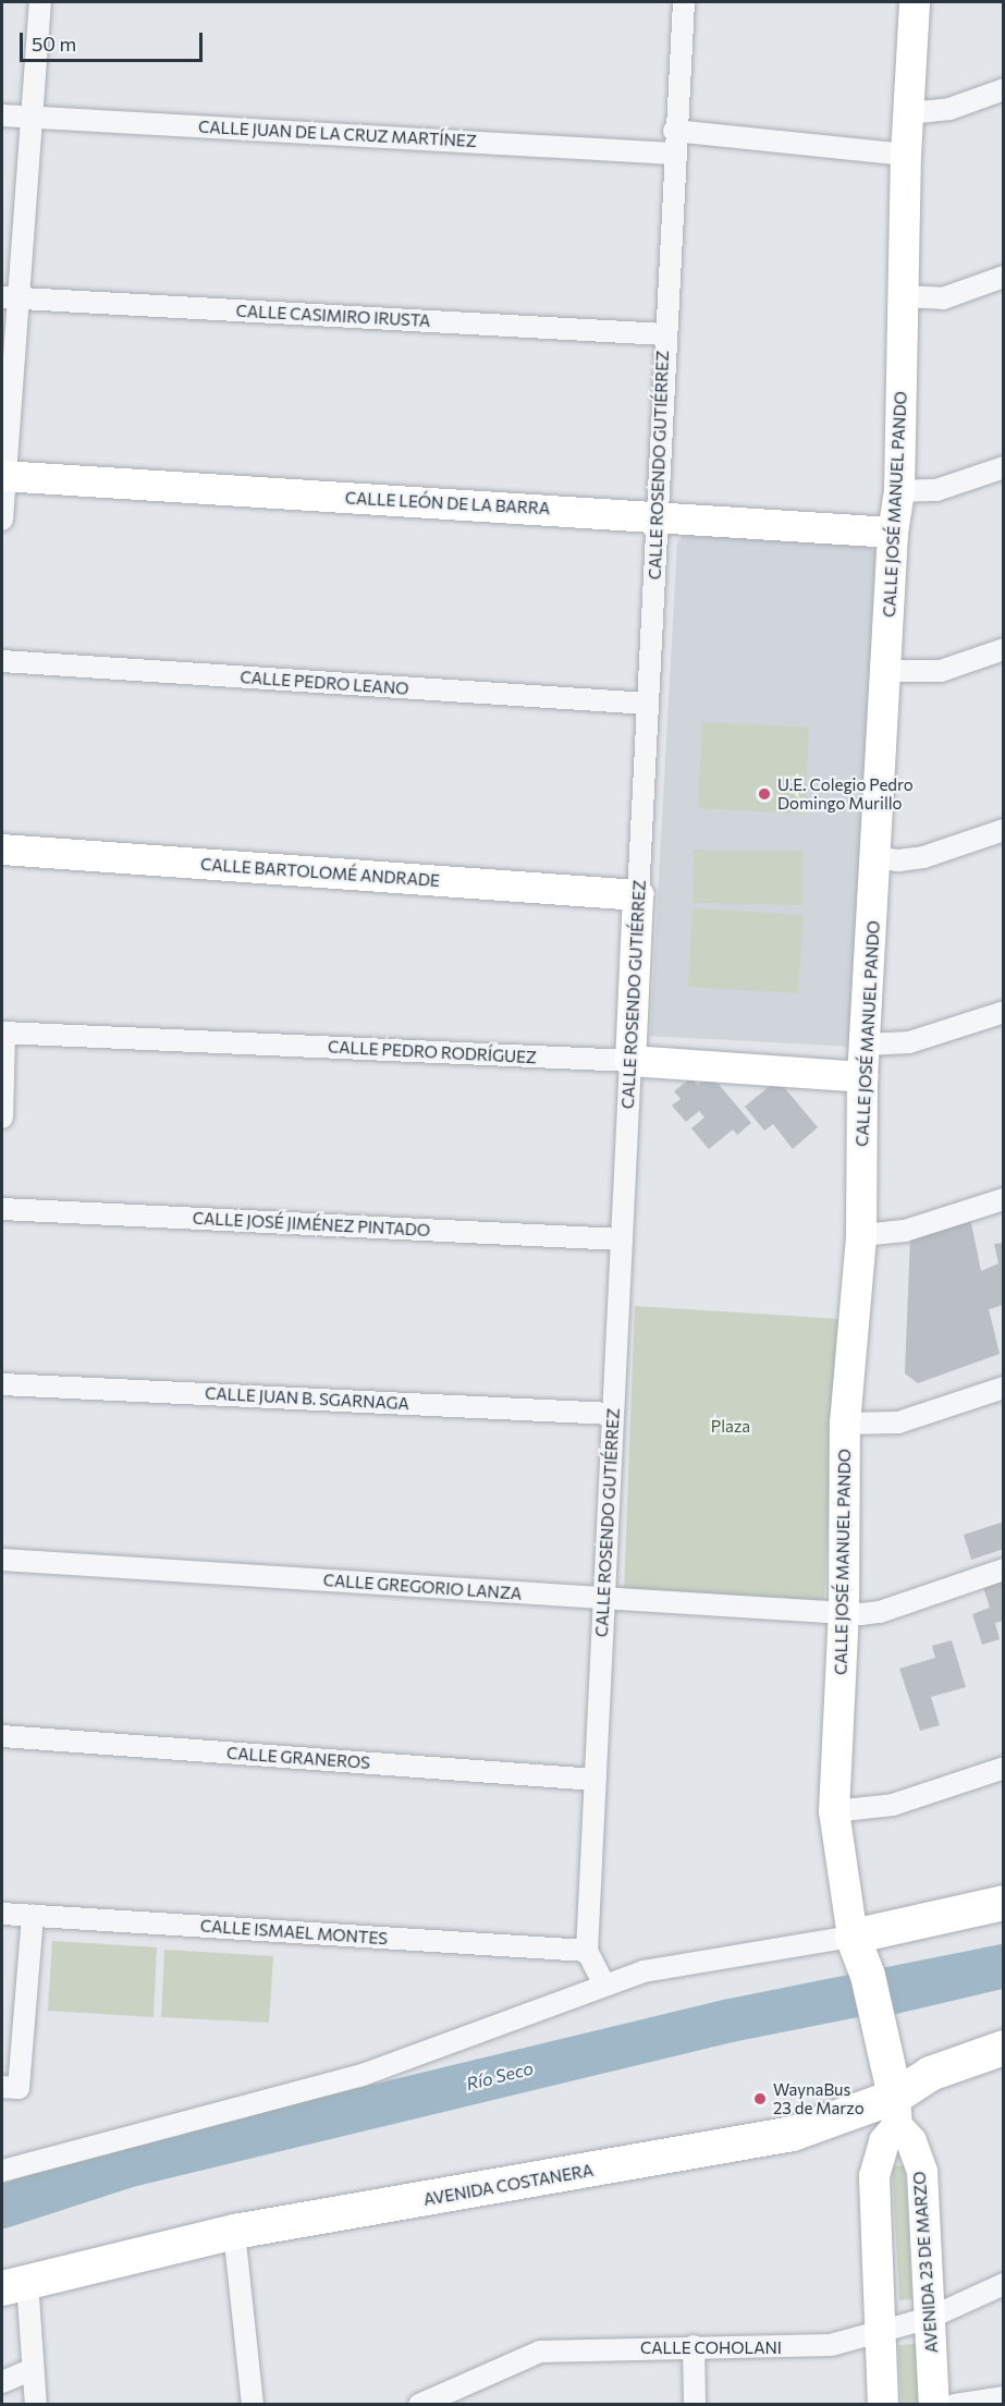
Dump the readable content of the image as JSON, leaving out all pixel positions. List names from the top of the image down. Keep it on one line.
{"streets":{"main road":["CALLE JOSÉ MANUEL PANDO","AVENIDA COSTANERA"],"street":["CALLE JUAN DE LA CRUZ MARTÍNEZ","CALLE CASIMIRO IRUSTA","CALLE ROSENDO GUTIÉRREZ","CALLE LEÓN DE LA BARRA","CALLE PEDRO LEANO","CALLE BARTOLOMÉ ANDRADE","CALLE PEDRO RODRÍGUEZ","CALLE JOSÉ JIMÉNEZ PINTADO","CALLE JUAN B. SGARNAGA","CALLE GREGORIO LANZA","CALLE GRANEROS","CALLE ISMAEL MONTES","AVENIDA 23 DE MARZO","CALLE COHOLANI"]},"crossings":[["CALLE JUAN DE LA CRUZ MARTÍNEZ","CALLE ROSENDO GUTIÉRREZ"],["CALLE CASIMIRO IRUSTA","CALLE ROSENDO GUTIÉRREZ"],["CALLE ROSENDO GUTIÉRREZ","CALLE LEÓN DE LA BARRA"],["CALLE ROSENDO GUTIÉRREZ","CALLE PEDRO LEANO"],["CALLE ROSENDO GUTIÉRREZ","CALLE BARTOLOMÉ ANDRADE"],["CALLE ROSENDO GUTIÉRREZ","CALLE PEDRO RODRÍGUEZ"],["CALLE ROSENDO GUTIÉRREZ","CALLE JOSÉ JIMÉNEZ PINTADO"],["CALLE ROSENDO GUTIÉRREZ","CALLE JUAN B. SGARNAGA"],["CALLE ROSENDO GUTIÉRREZ","CALLE GREGORIO LANZA"],["CALLE ROSENDO GUTIÉRREZ","CALLE GRANEROS"],["CALLE ROSENDO GUTIÉRREZ","CALLE ISMAEL MONTES"],["CALLE LEÓN DE LA BARRA","CALLE JOSÉ MANUEL PANDO"],["CALLE JOSÉ MANUEL PANDO","CALLE PEDRO RODRÍGUEZ"],["CALLE JOSÉ MANUEL PANDO","CALLE GREGORIO LANZA"],["CALLE JOSÉ MANUEL PANDO","AVENIDA COSTANERA"],["CALLE JOSÉ MANUEL PANDO","AVENIDA 23 DE MARZO"],["AVENIDA COSTANERA","AVENIDA 23 DE MARZO"],["AVENIDA 23 DE MARZO","CALLE COHOLANI"]],"water":["Río Seco"],"parks":["Plaza"],"places":["U.E. Colegio Pedro Domingo Murillo","WaynaBus 23 de Marzo"],"scale_bar":"50 m"}
